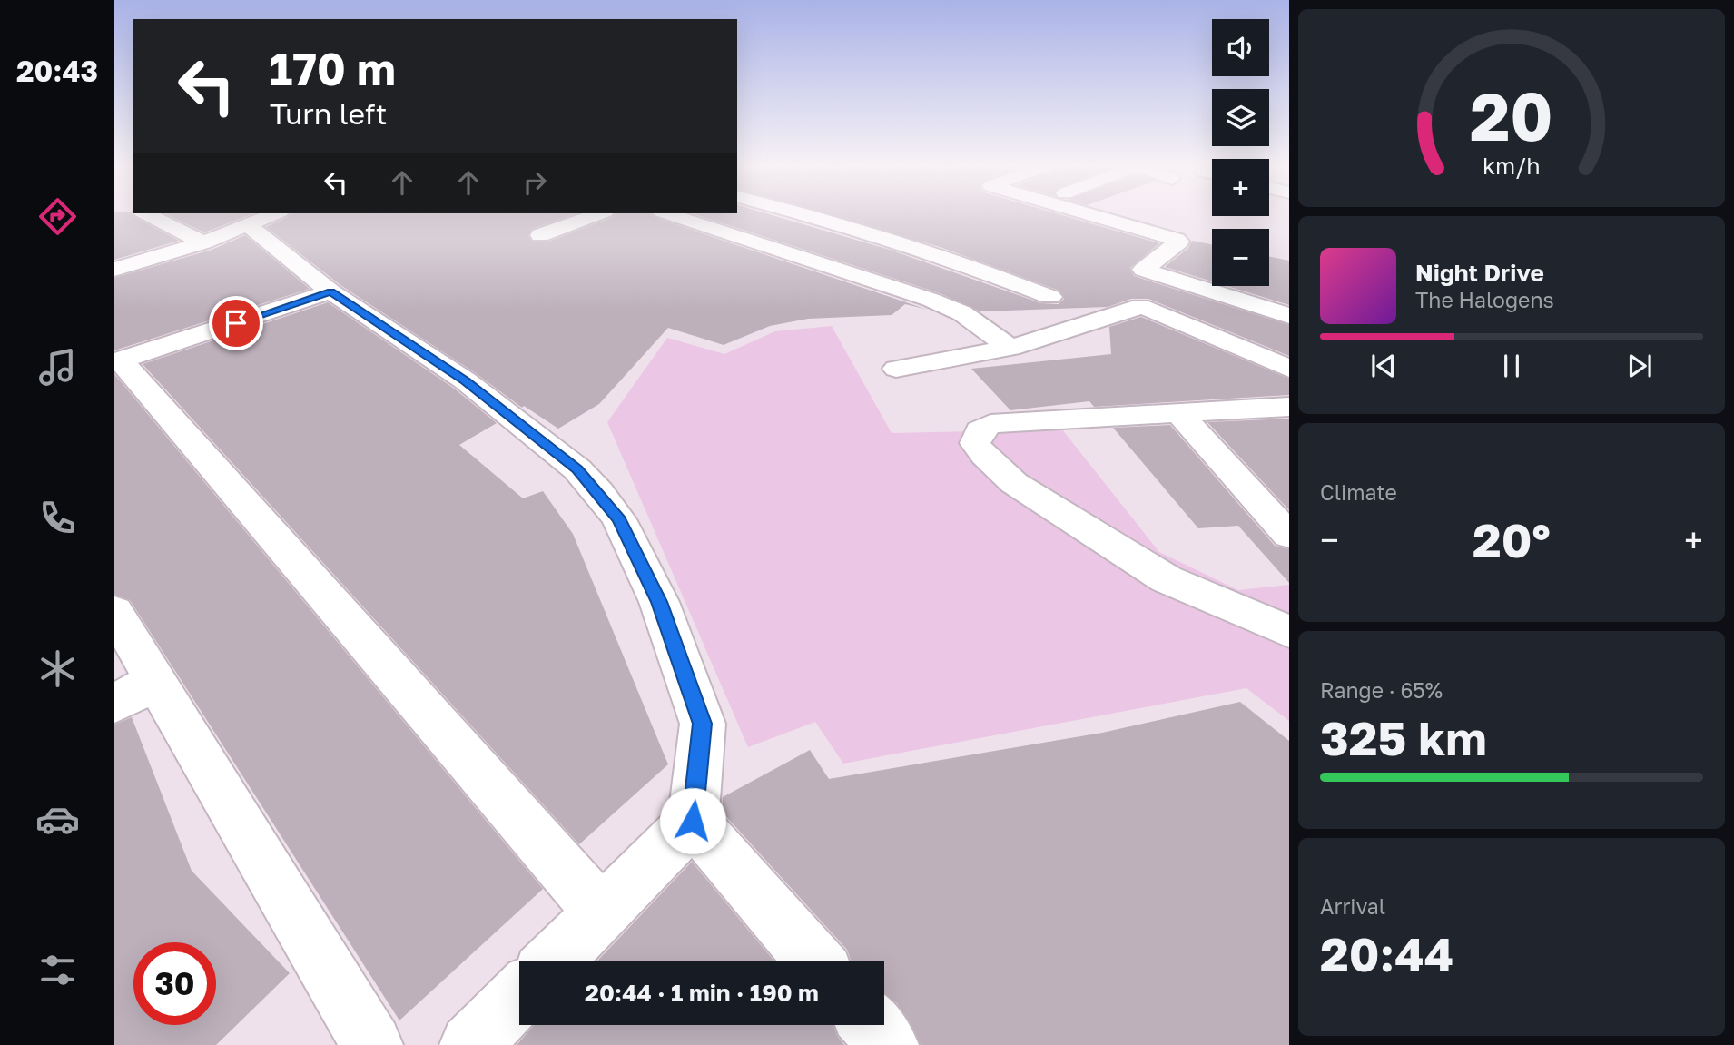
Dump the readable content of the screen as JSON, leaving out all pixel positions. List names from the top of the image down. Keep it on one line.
{"page":{"tabs":"20:43","map_buttons":["+","−"],"turn":["170 m","Turn left"],"song":["Night Drive","The Halogens"],"tile":["Climate",["Range · 65%","325 km"],["Arrival","20:44"]],"heat":["−","20°","+"],"limit":"30","trip":"20:44 · 1 min · 190 m","gauge":["20","km/h"]}}
